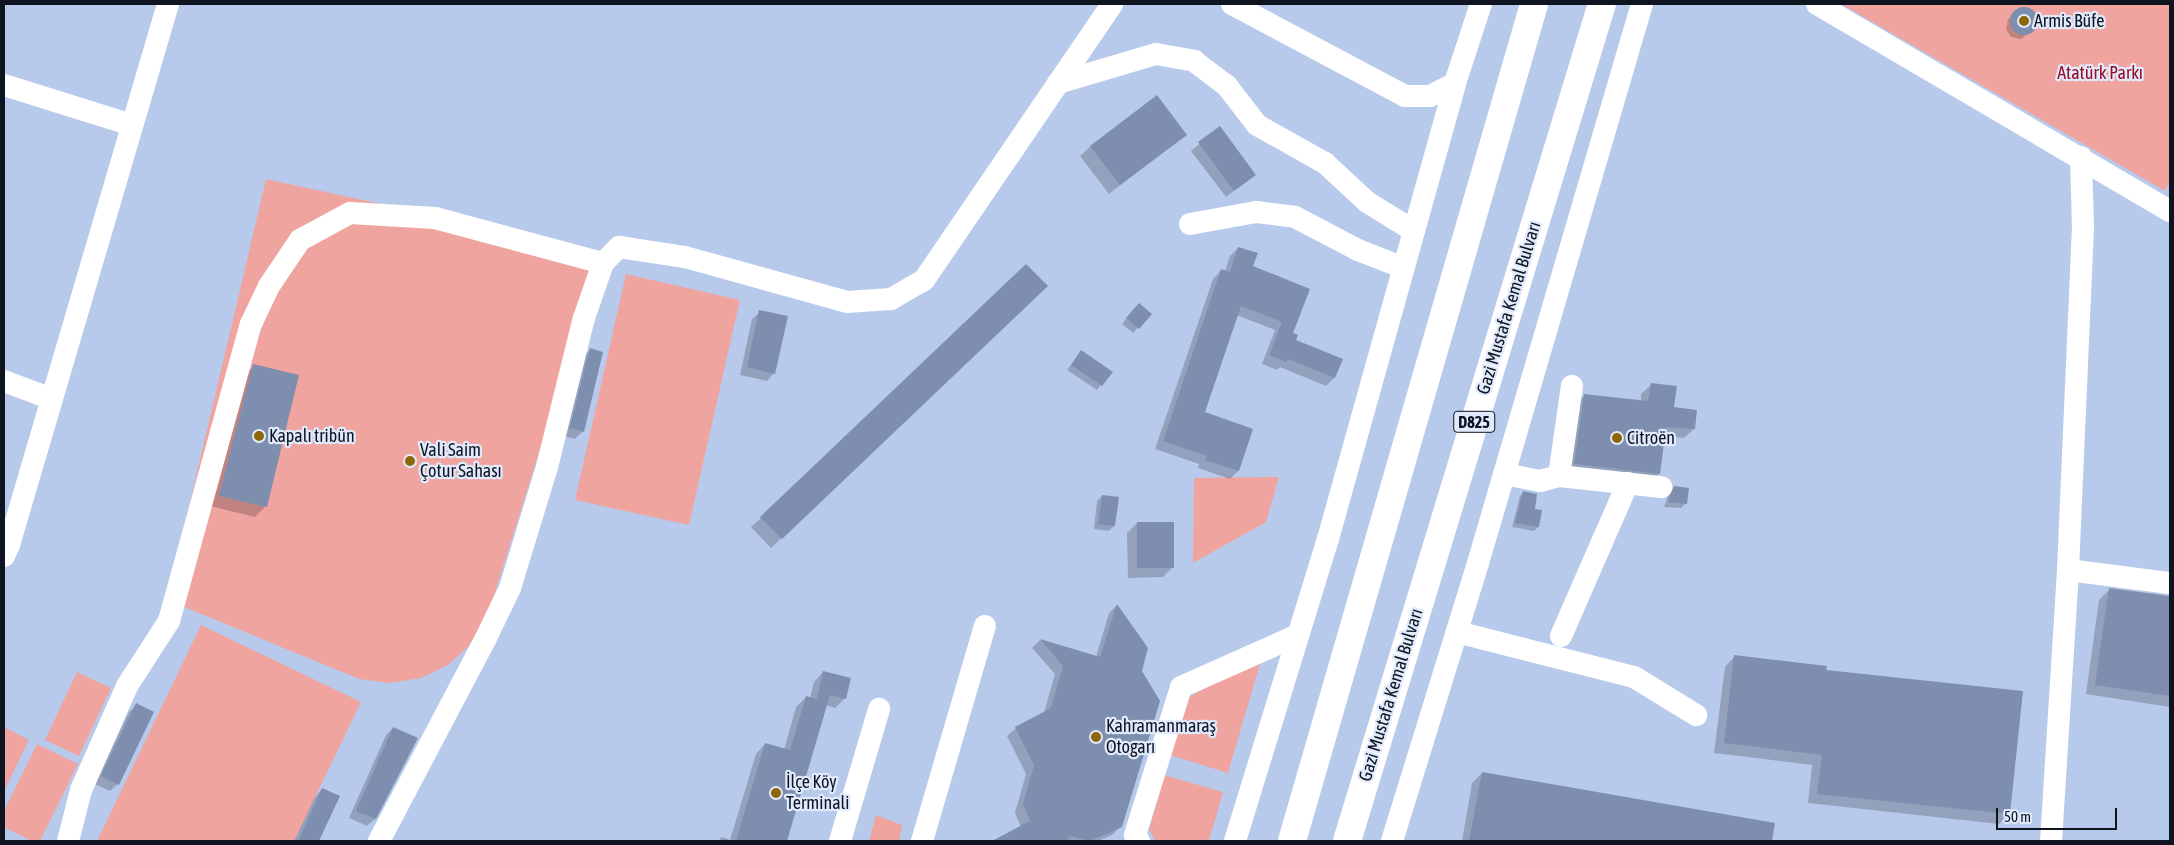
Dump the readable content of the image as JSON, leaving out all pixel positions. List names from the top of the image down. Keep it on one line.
{"streets":{"highway":["Gazi Mustafa Kemal Bulvarı","D825"]},"parks":["Atatürk Parkı"],"places":["Armis Büfe","Kapalı tribün","Citroën","Vali Saim Çotur Sahası","Kahramanmaraş Otogarı","İlçe Köy Terminali"],"scale_bar":"50 m"}
